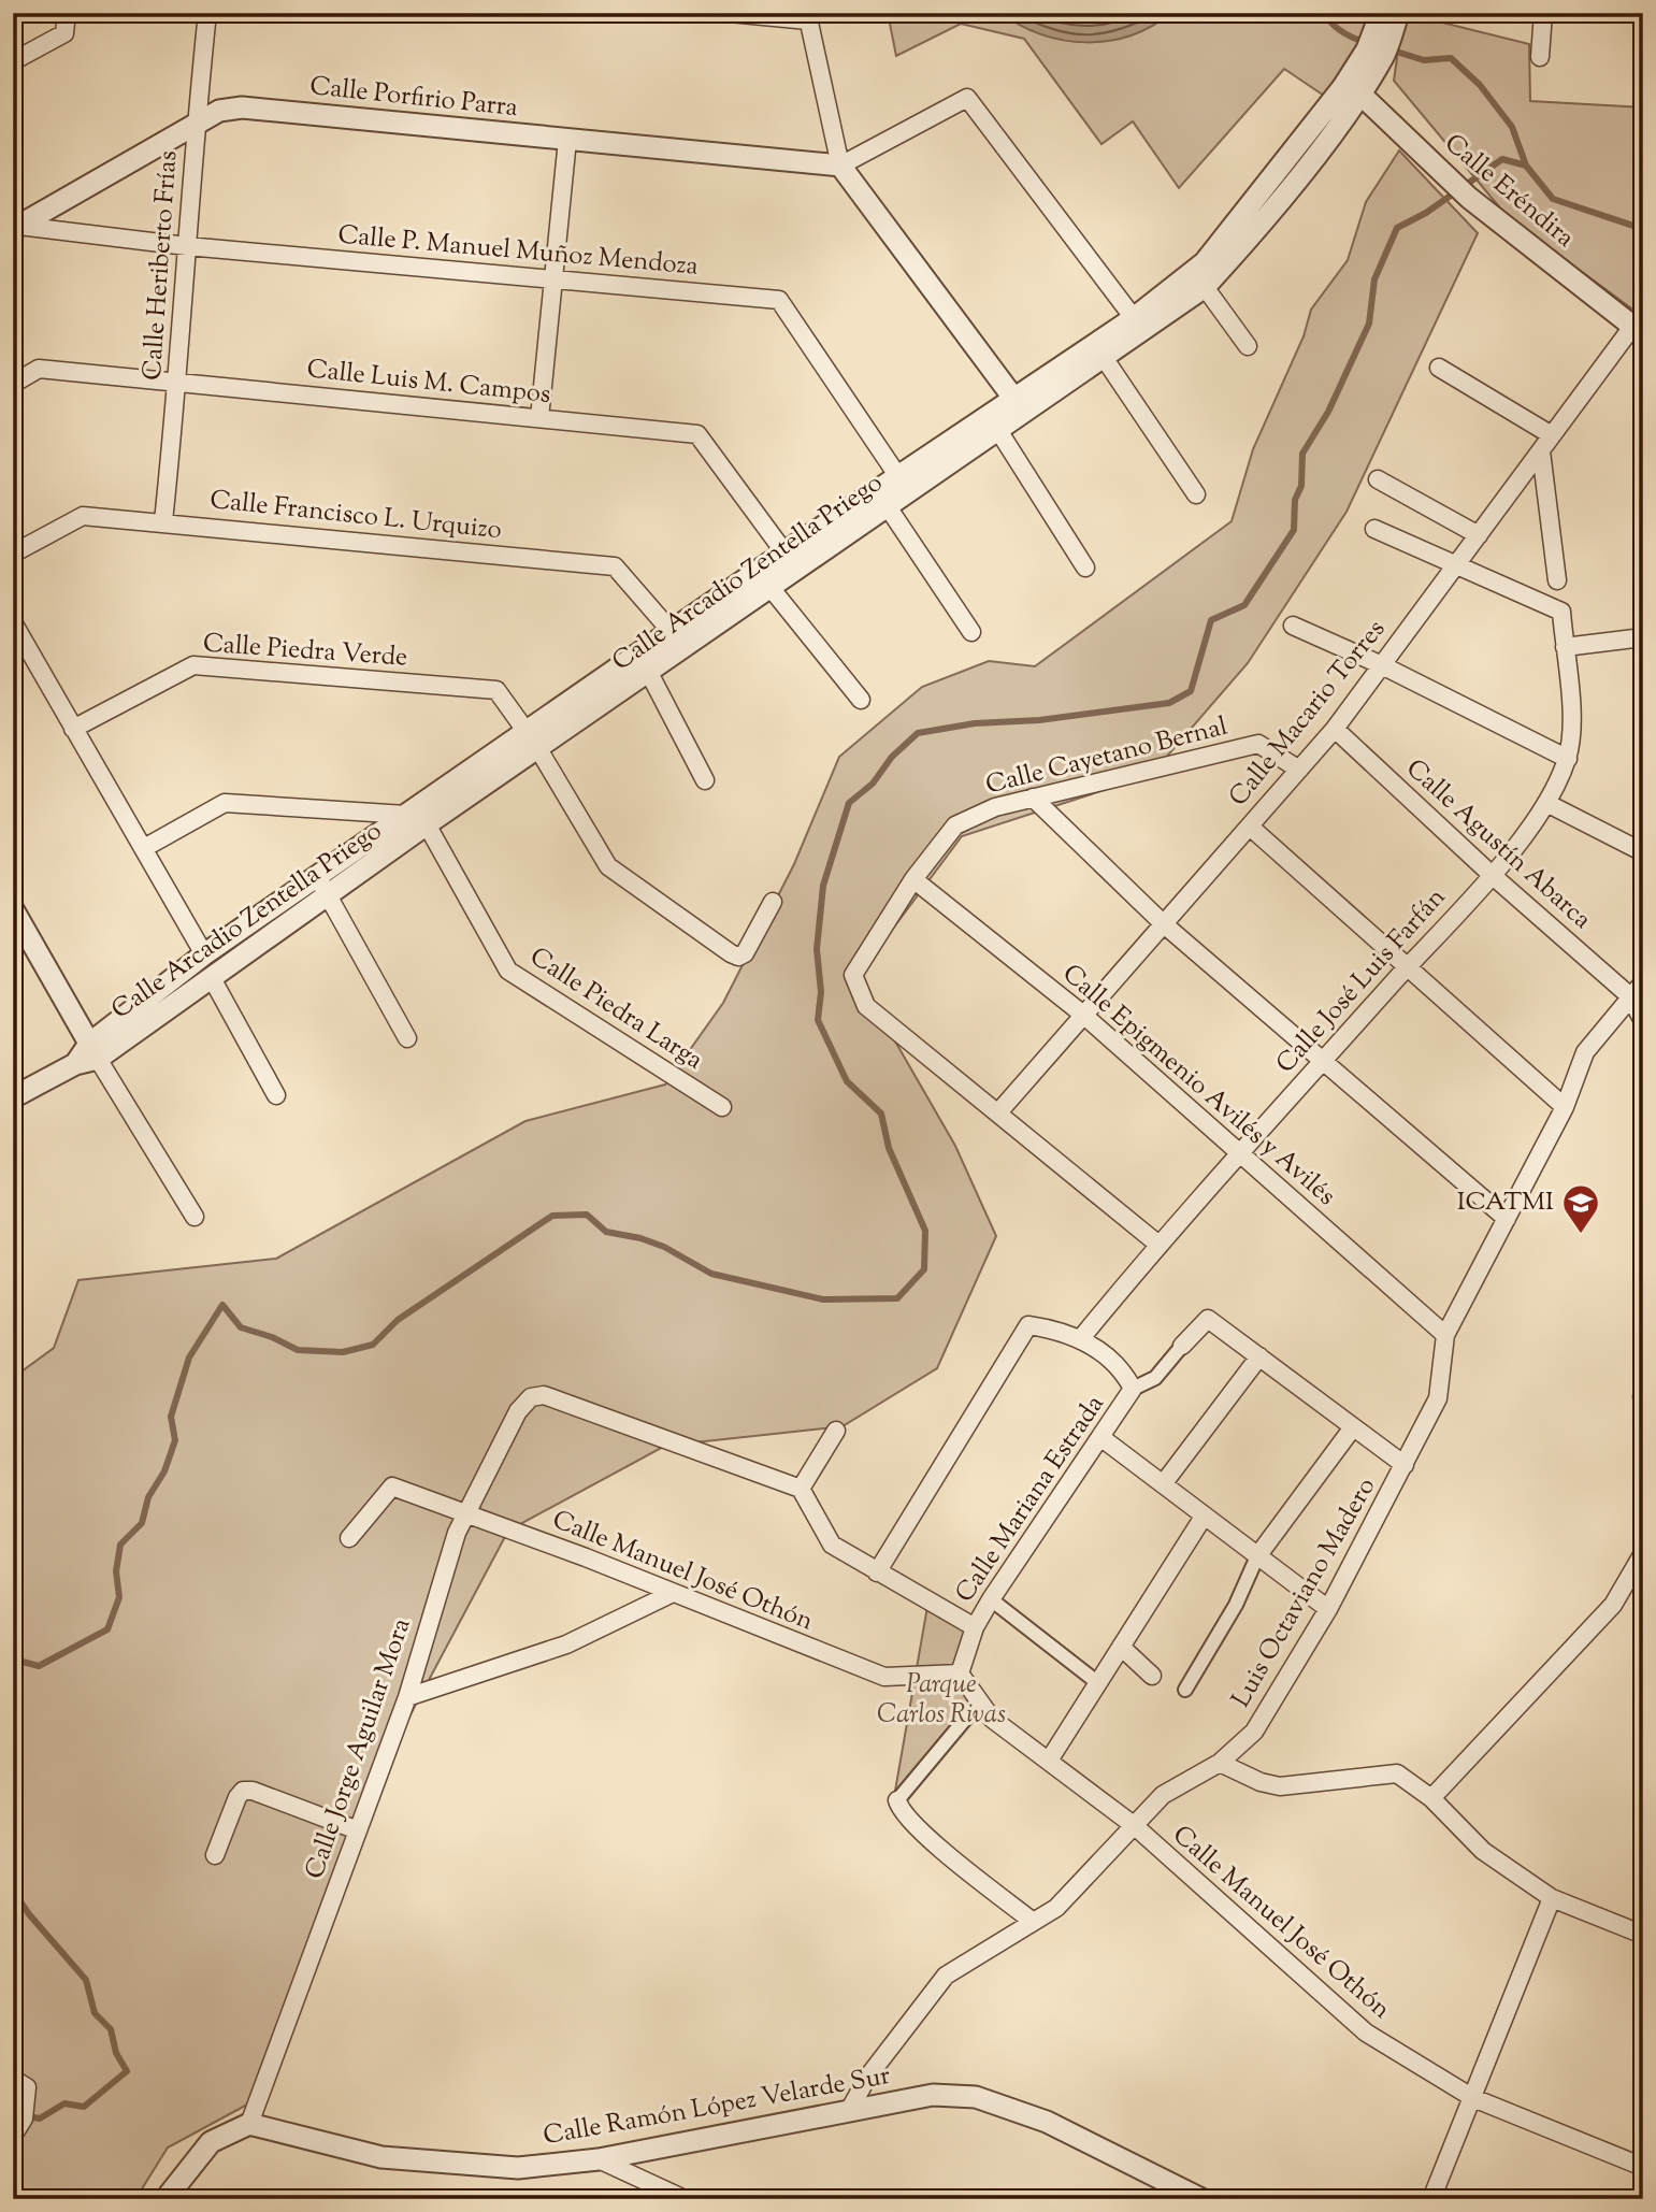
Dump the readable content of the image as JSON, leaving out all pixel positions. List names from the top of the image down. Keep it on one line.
{"streets":{"street":["Calle Porfirio Parra","Calle Eréndira","Calle P. Manuel Muñoz Mendoza","Calle Heriberto Frías","Calle Luis M. Campos","Calle Francisco L. Urquizo","Calle Arcadio Zentella Priego","Calle Piedra Verde","Calle Macario Torres","Calle Cayetano Bernal","Calle Agustín Abarca","Calle José Luis Farfán","Calle Piedra Larga","Calle Epigmenio Avilés y Avilés","Calle Mariana Estrada","Calle Manuel José Othón","Luis Octaviano Madero","Calle Jorge Aguilar Mora","Calle Ramón López Velarde Sur"]},"crossings":[["Calle Porfirio Parra","Calle P. Manuel Muñoz Mendoza"],["Calle Porfirio Parra","Calle Heriberto Frías"],["Calle Eréndira","Calle Arcadio Zentella Priego"],["Calle Eréndira","Calle Macario Torres"],["Calle P. Manuel Muñoz Mendoza","Calle Heriberto Frías"],["Calle P. Manuel Muñoz Mendoza","Calle Arcadio Zentella Priego"],["Calle Heriberto Frías","Calle Luis M. Campos"],["Calle Heriberto Frías","Calle Francisco L. Urquizo"],["Calle Luis M. Campos","Calle Arcadio Zentella Priego"],["Calle Francisco L. Urquizo","Calle Arcadio Zentella Priego"],["Calle Arcadio Zentella Priego","Calle Piedra Verde"],["Calle Arcadio Zentella Priego","Calle Piedra Larga"],["Calle Macario Torres","Calle Cayetano Bernal"],["Calle Macario Torres","Calle Agustín Abarca"],["Calle Macario Torres","Calle José Luis Farfán"],["Calle Macario Torres","Calle Epigmenio Avilés y Avilés"],["Calle Cayetano Bernal","Calle Epigmenio Avilés y Avilés"],["Calle Agustín Abarca","Calle José Luis Farfán"],["Calle Agustín Abarca","Luis Octaviano Madero"],["Calle José Luis Farfán","Calle Epigmenio Avilés y Avilés"],["Calle Epigmenio Avilés y Avilés","Luis Octaviano Madero"],["Calle Mariana Estrada","Calle Manuel José Othón"],["Calle Manuel José Othón","Luis Octaviano Madero"],["Calle Manuel José Othón","Calle Jorge Aguilar Mora"],["Luis Octaviano Madero","Calle Ramón López Velarde Sur"],["Calle Jorge Aguilar Mora","Calle Ramón López Velarde Sur"]],"parks":["Parque Carlos Rivas"],"places":{"school or university":["ICATMI"]}}
